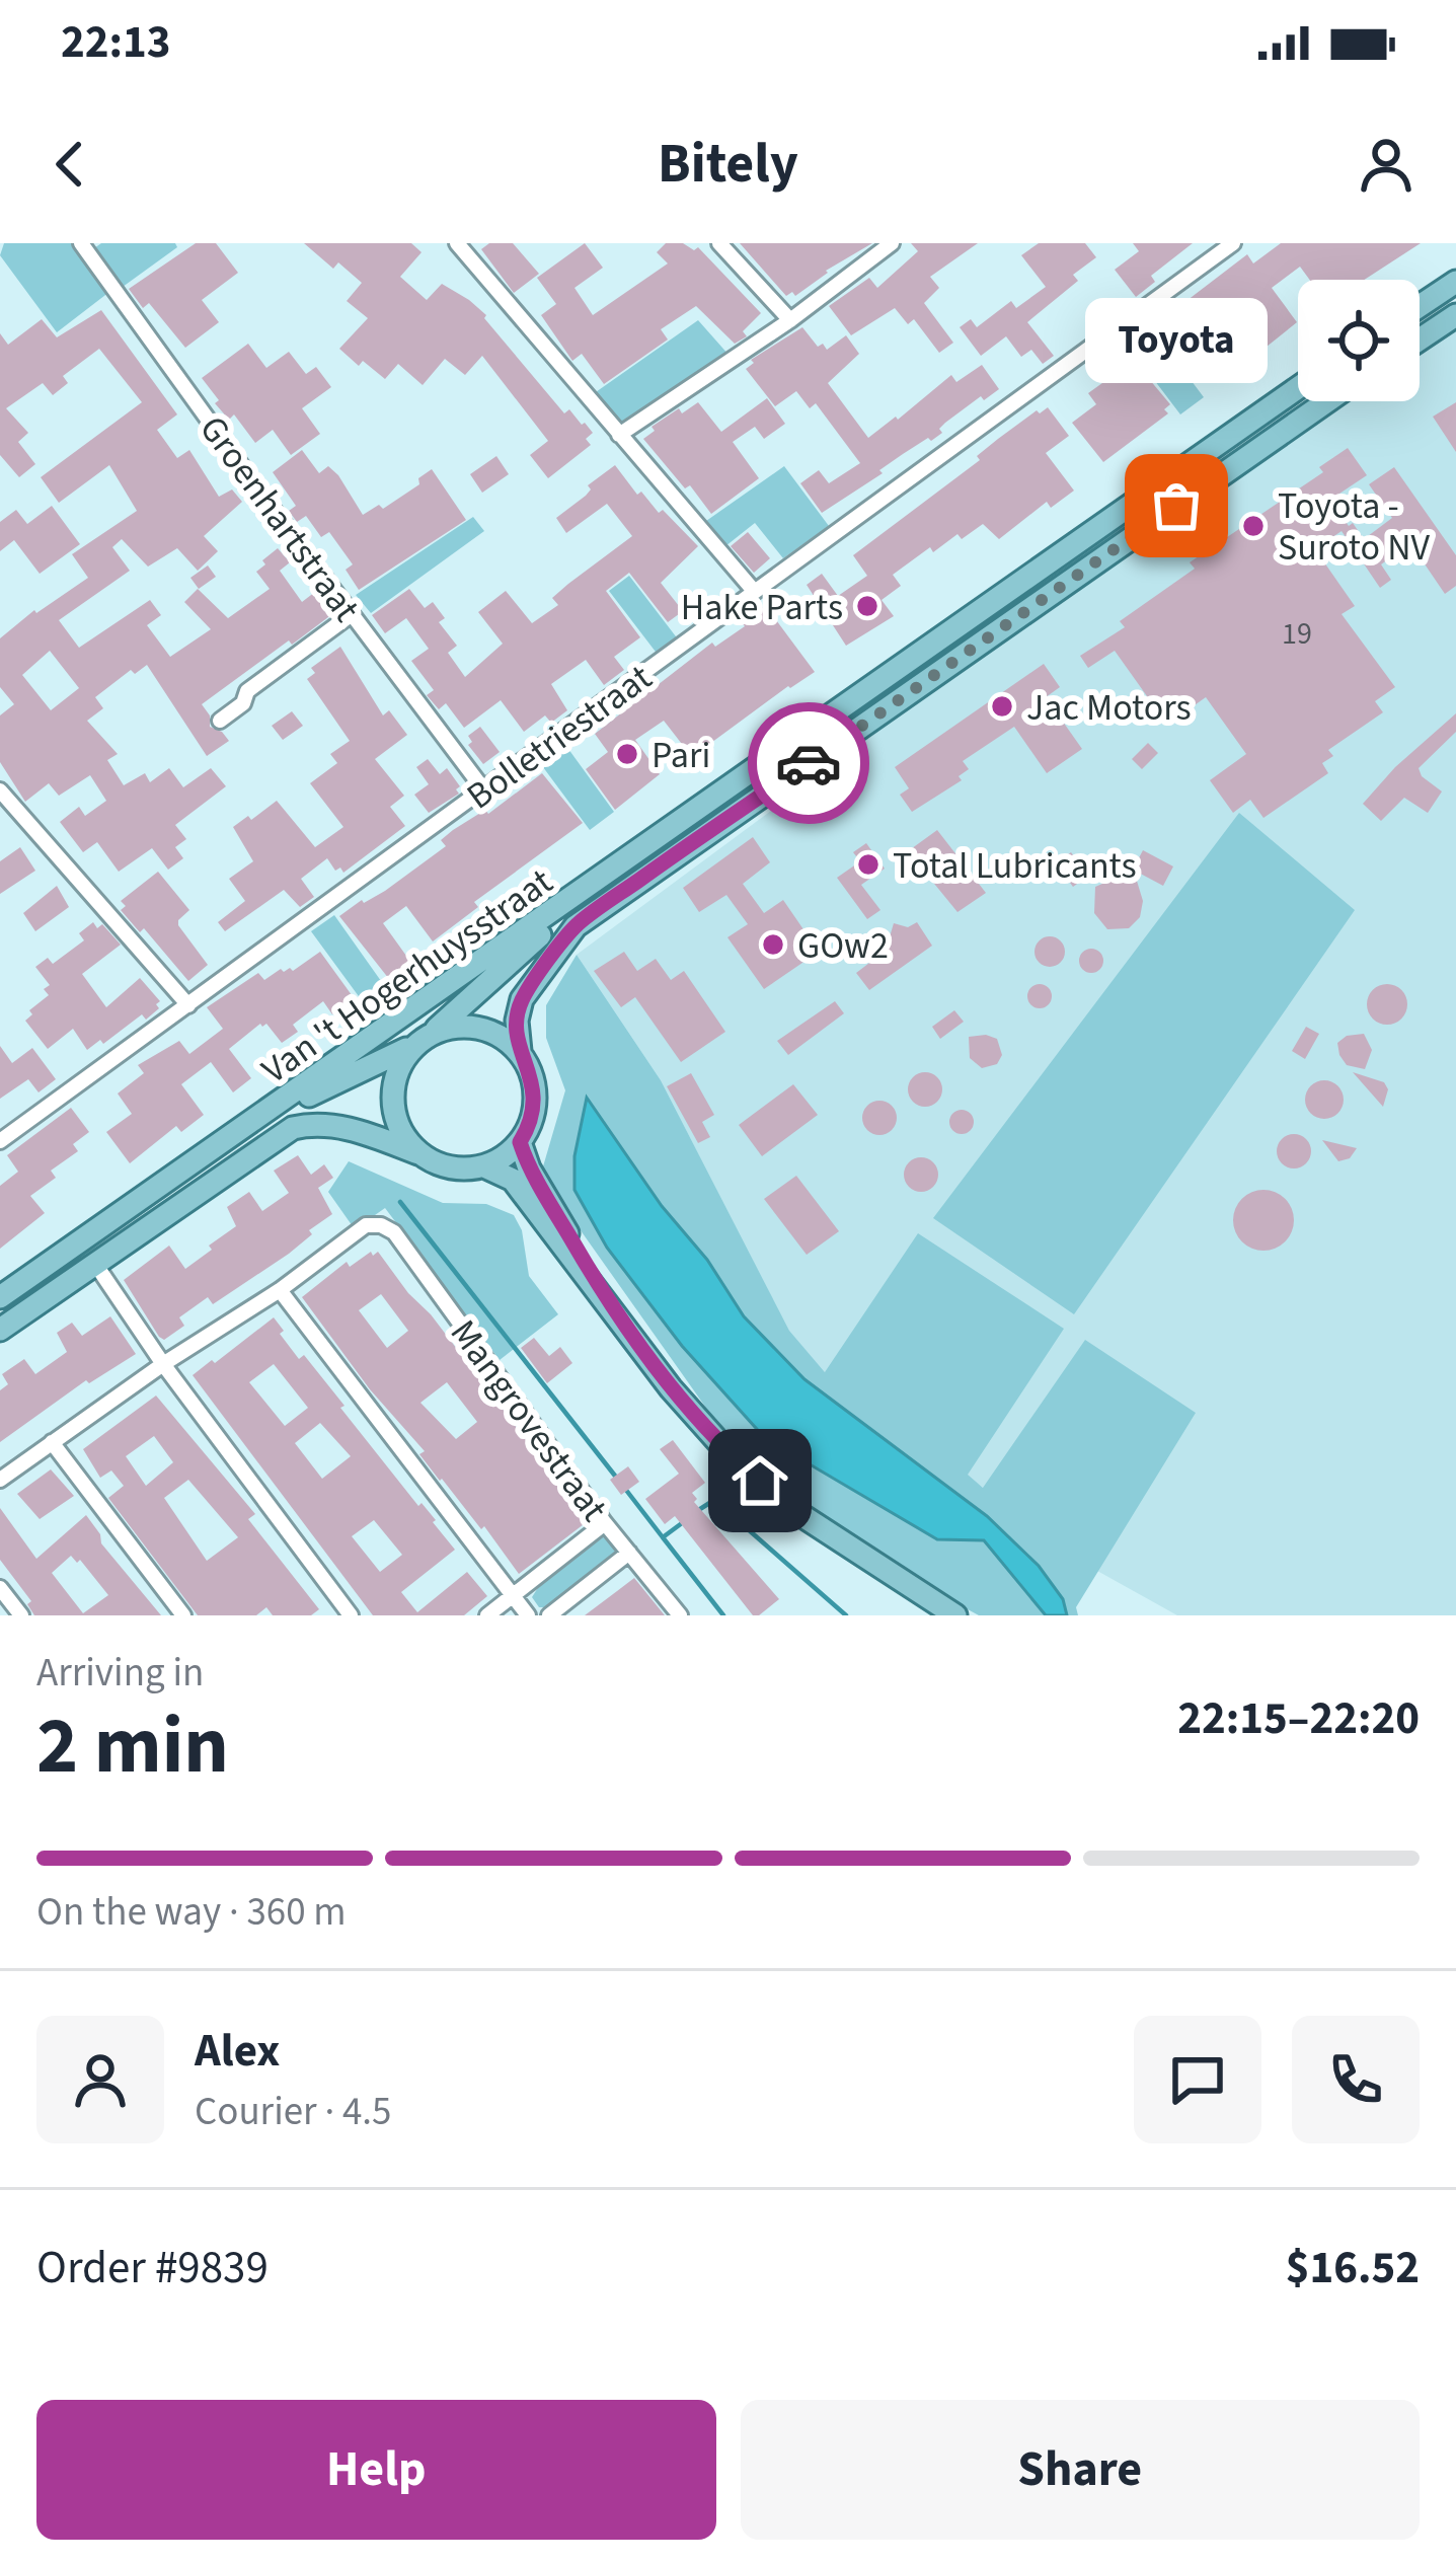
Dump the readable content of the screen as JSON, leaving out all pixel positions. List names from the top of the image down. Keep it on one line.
{"streets":{"main road":["Van 't Hogerhuysstraat"],"street":["Groenhartstraat","Bolletriestraat","Mangrovestraat"]},"crossings":[["Groenhartstraat","Bolletriestraat"]],"places":["Toyota","Toyota - Suroto NV","Hake Parts","Jac Motors","Pari","Total Lubricants","GOw2"],"house_numbers":["19"],"page":{"status":"22:13","header":"Bitely","bubble":"Toyota","heading":["2 min","Arriving in","22:15–22:20"],"panel":["Alex","Courier · 4.5","Order #9839","$16.52"],"bar":"On the way · 360 m","buttons":["Help","Share"]}}
